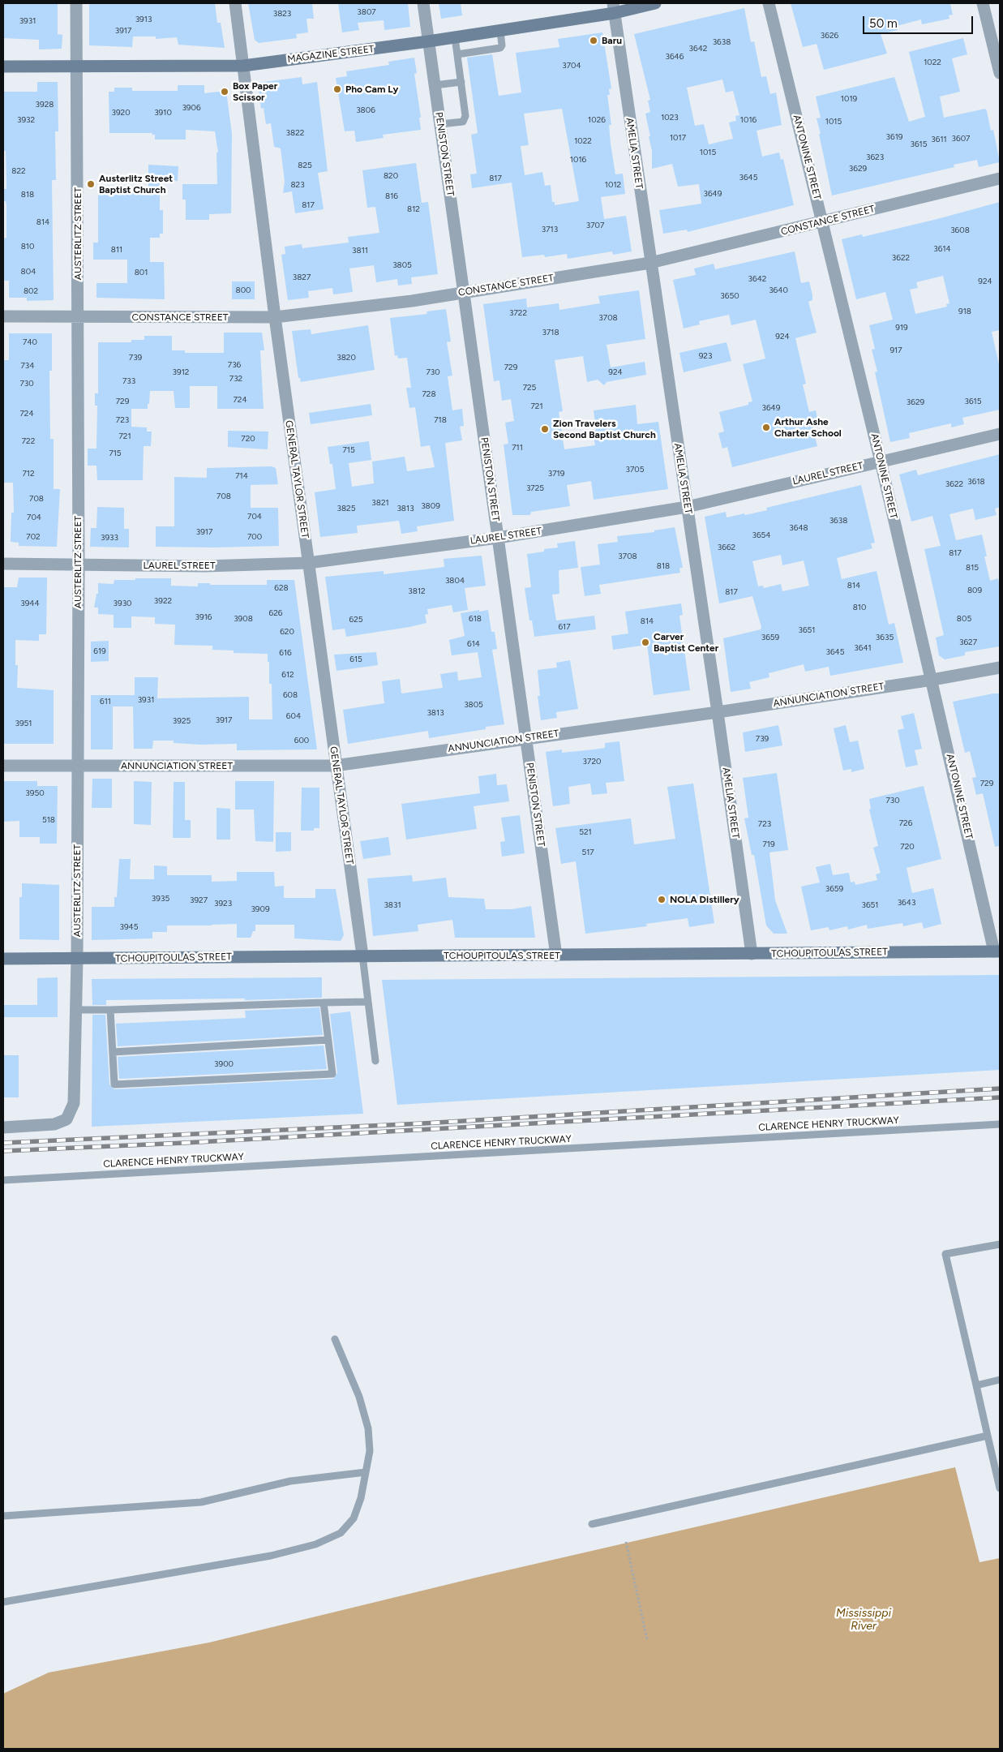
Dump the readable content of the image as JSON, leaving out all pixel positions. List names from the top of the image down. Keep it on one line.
{"streets":{"street":["MAGAZINE STREET","AMELIA STREET","PENISTON STREET","ANTONINE STREET","CONSTANCE STREET","AUSTERLITZ STREET","LAUREL STREET","GENERAL TAYLOR STREET","ANNUNCIATION STREET","TCHOUPITOULAS STREET"],"lane":["CLARENCE HENRY TRUCKWAY"]},"crossings":[["MAGAZINE STREET","AMELIA STREET"],["MAGAZINE STREET","PENISTON STREET"],["MAGAZINE STREET","AUSTERLITZ STREET"],["MAGAZINE STREET","GENERAL TAYLOR STREET"],["AMELIA STREET","CONSTANCE STREET"],["AMELIA STREET","LAUREL STREET"],["AMELIA STREET","ANNUNCIATION STREET"],["AMELIA STREET","TCHOUPITOULAS STREET"],["PENISTON STREET","CONSTANCE STREET"],["PENISTON STREET","LAUREL STREET"],["PENISTON STREET","ANNUNCIATION STREET"],["PENISTON STREET","TCHOUPITOULAS STREET"],["ANTONINE STREET","CONSTANCE STREET"],["ANTONINE STREET","LAUREL STREET"],["ANTONINE STREET","ANNUNCIATION STREET"],["ANTONINE STREET","TCHOUPITOULAS STREET"],["CONSTANCE STREET","AUSTERLITZ STREET"],["CONSTANCE STREET","GENERAL TAYLOR STREET"],["AUSTERLITZ STREET","LAUREL STREET"],["AUSTERLITZ STREET","ANNUNCIATION STREET"],["AUSTERLITZ STREET","TCHOUPITOULAS STREET"],["LAUREL STREET","GENERAL TAYLOR STREET"],["GENERAL TAYLOR STREET","ANNUNCIATION STREET"],["GENERAL TAYLOR STREET","TCHOUPITOULAS STREET"]],"water":["Mississippi River"],"places":["Baru","Pho Cam Ly","Box Paper Scissor","Austerlitz Street Baptist Church","Arthur Ashe Charter School","Zion Travelers Second Baptist Church","Carver Baptist Center","NOLA Distillery"],"house_numbers":["3807","3823","3913","3931","3917","3626","3638","3642","3646","1022","3704","1019","3928","3906","3806","3920","3910","1023","3932","1026","1016","1015","3822","3619","1017","3607","3611","1022","3615","1015","3623","1016","825","3629","822","820","3645","817","823","1012","3649","818","816","817","812","814","3707","3713","3608","810","3614","811","3811","3622","3805","804","801","3827","3642","924","800","3640","802","3650","918","3722","3708","919","3718","924","740","917","923","739","3820","736","734","729","3912","730","924","732","733","730","725","728","724","729","3615","3629","721","3649","724","723","718","721","720","722","711","715","715","3705","712","3719","714","3618","3622","3725","708","708","3821","3809","3825","3813","704","704","3638","3648","3917","3654","702","700","3933","3662","817","3708","818","815","3804","814","628","809","3812","817","3922","3944","3930","810","626","3916","3908","618","805","625","814","617","3651","620","3659","3635","3627","614","3641","619","3645","616","615","612","608","3931","611","3805","3813","604","3917","3925","3951","739","600","3720","729","3950","730","518","726","723","521","719","720","517","3659","3935","3927","3643","3923","3831","3651","3909","3945","3900"],"scale_bar":"50 m"}
